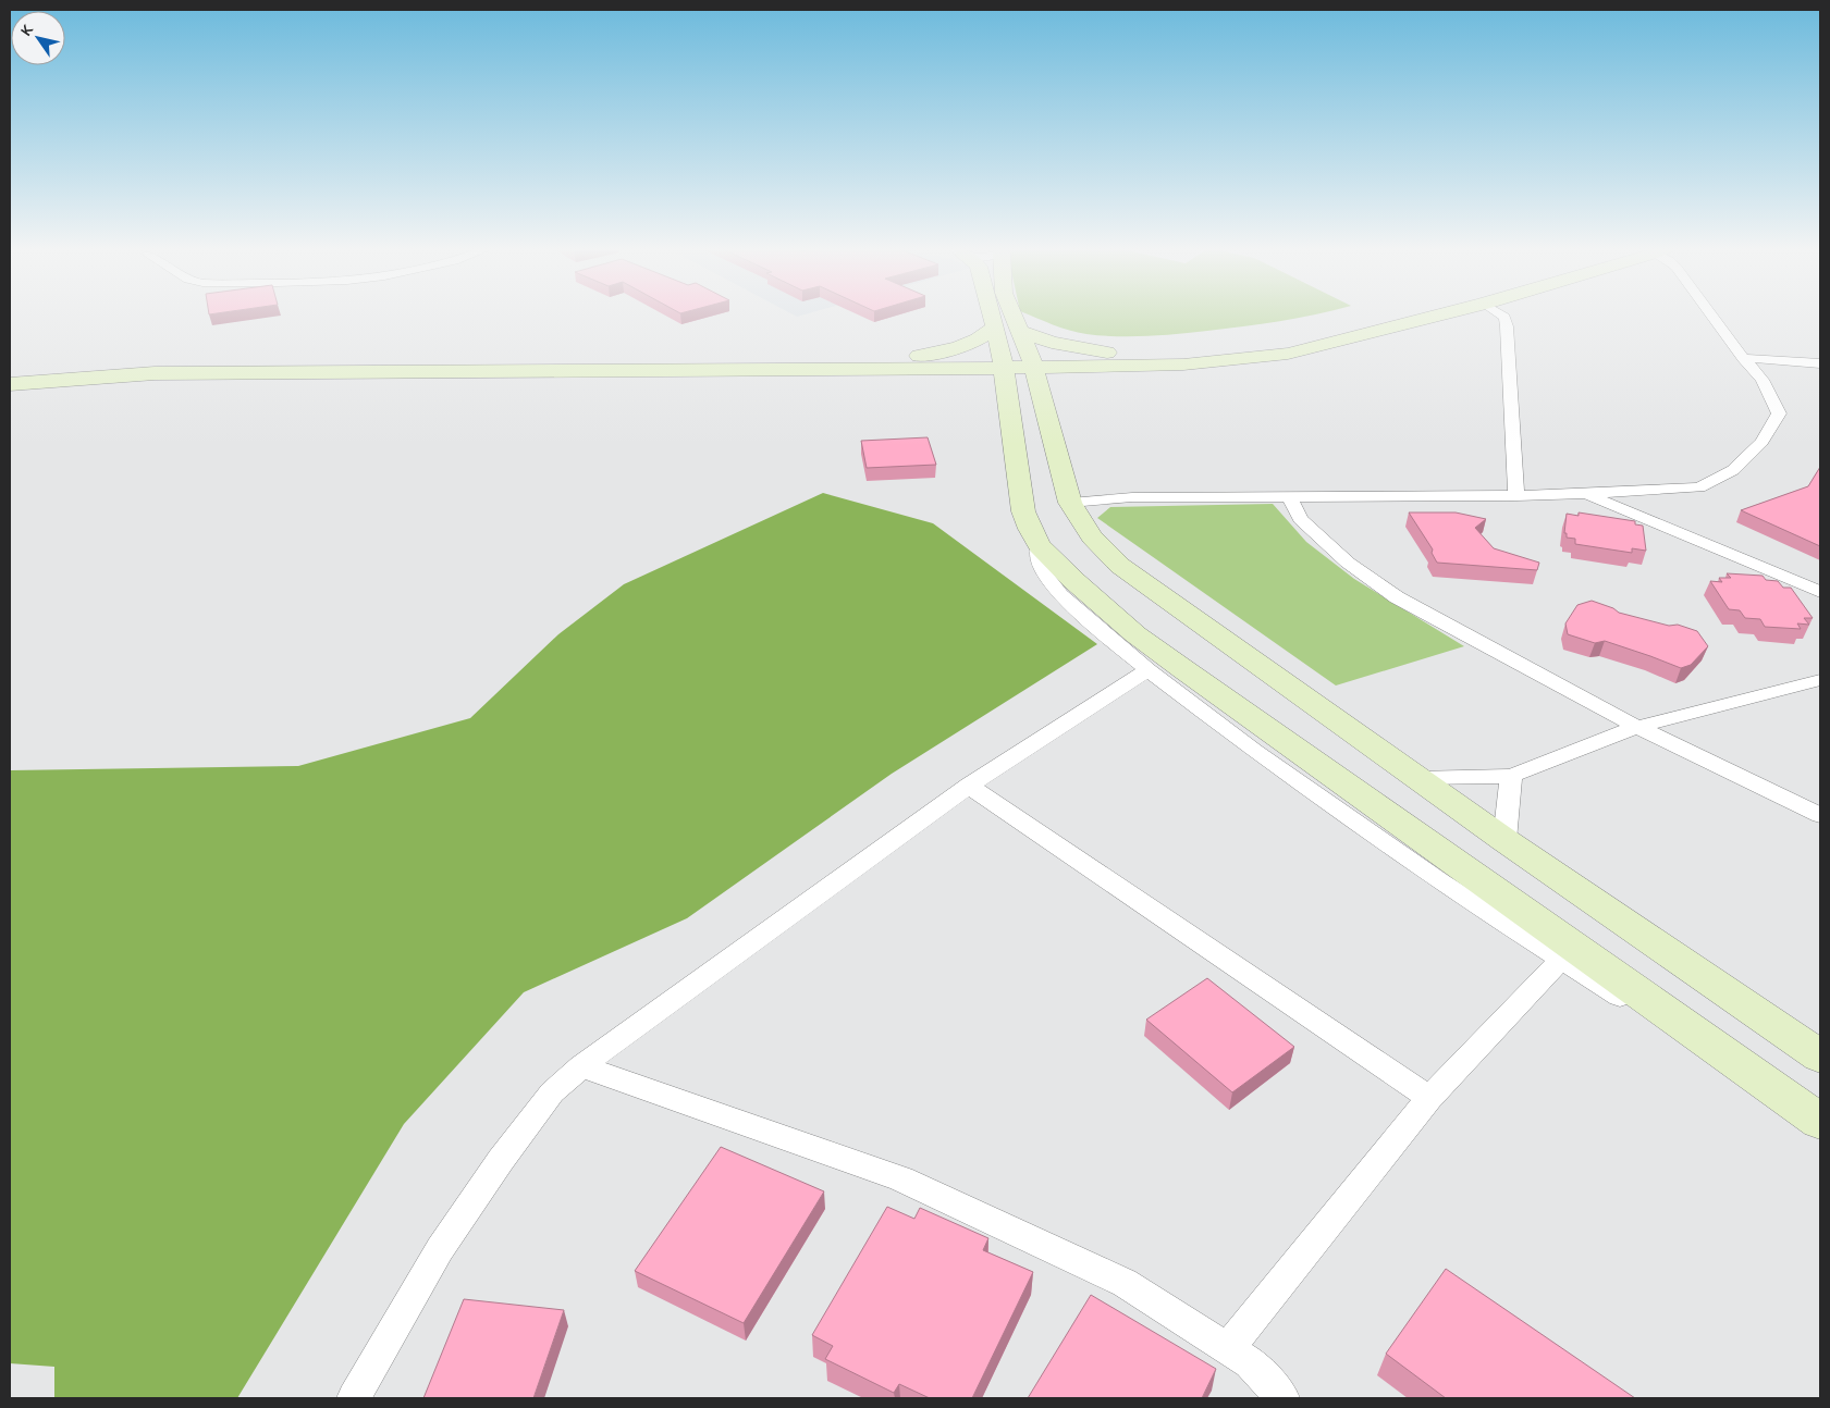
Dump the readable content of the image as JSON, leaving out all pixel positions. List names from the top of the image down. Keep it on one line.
{"north":"top left"}
